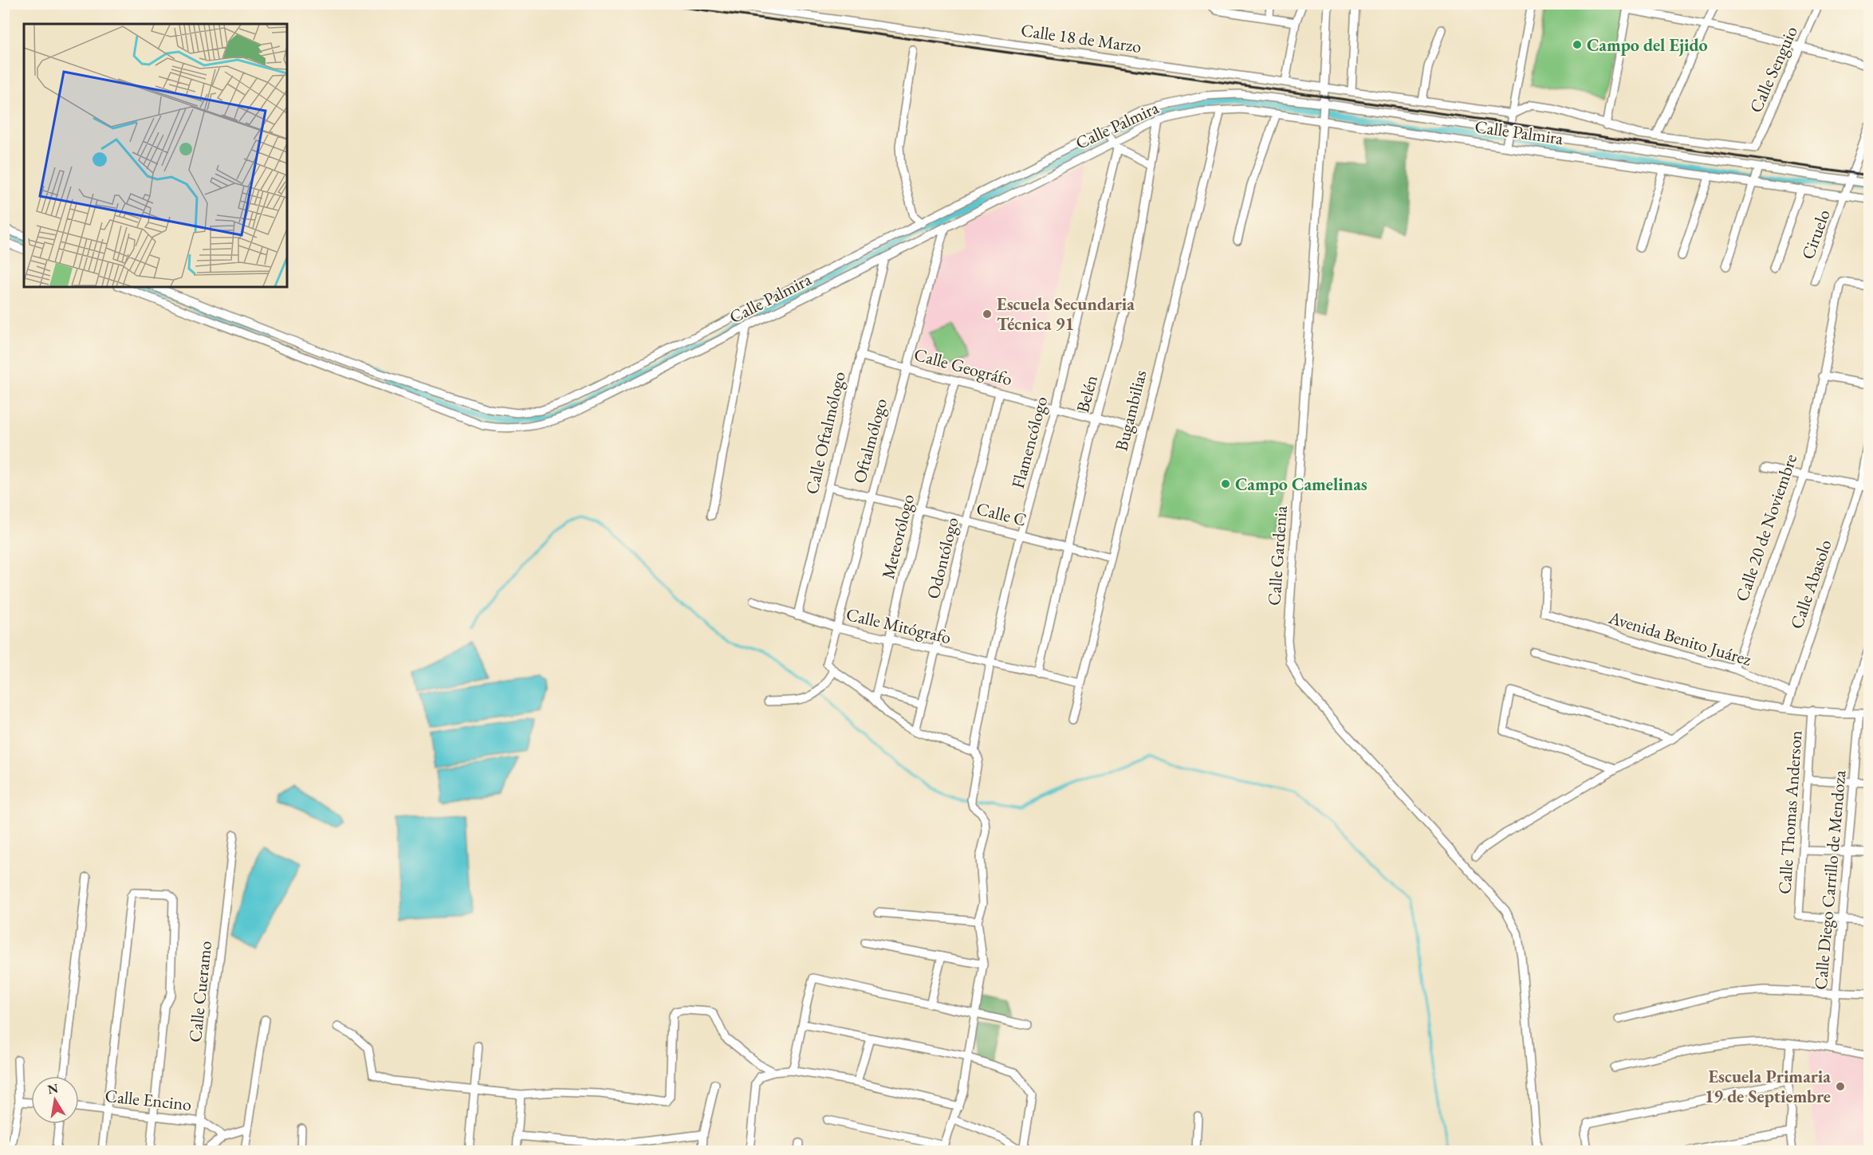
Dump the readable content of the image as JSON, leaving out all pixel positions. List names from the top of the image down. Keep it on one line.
{"streets":{"street":["Calle 18 de Marzo","Calle Senguio","Calle Palmira","Ciruelo","Calle Geográfo","Belén","Bugambilias","Calle Oftalmólogo","Oftalmólogo","Flamencólogo","Calle C","Calle 20 de Noviembre","Meteorólogo","Calle Gardenia","Odontólogo","Calle Abasolo","Calle Mitógrafo","Avenida Benito Juárez","Calle Thomas Anderson","Calle Diego Carrillo de Mendoza","Calle Cueramo","Calle Encino"]},"crossings":[["Calle 18 de Marzo","Calle Gardenia"],["Calle Palmira","Ciruelo"],["Calle Palmira","Belén"],["Calle Palmira","Bugambilias"],["Calle Palmira","Calle Oftalmólogo"],["Calle Palmira","Oftalmólogo"],["Calle Palmira","Flamencólogo"],["Calle Palmira","Calle Gardenia"],["Calle Geográfo","Belén"],["Calle Geográfo","Bugambilias"],["Calle Geográfo","Calle Oftalmólogo"],["Calle Geográfo","Oftalmólogo"],["Calle Geográfo","Flamencólogo"],["Calle Geográfo","Meteorólogo"],["Calle Geográfo","Odontólogo"],["Belén","Calle C"],["Belén","Calle Mitógrafo"],["Bugambilias","Calle C"],["Bugambilias","Calle Mitógrafo"],["Calle Oftalmólogo","Calle C"],["Calle Oftalmólogo","Calle Mitógrafo"],["Oftalmólogo","Calle C"],["Oftalmólogo","Calle Mitógrafo"],["Flamencólogo","Calle C"],["Flamencólogo","Calle Mitógrafo"],["Calle C","Meteorólogo"],["Calle C","Odontólogo"],["Calle 20 de Noviembre","Avenida Benito Juárez"],["Meteorólogo","Calle Mitógrafo"],["Odontólogo","Calle Mitógrafo"],["Calle Abasolo","Avenida Benito Juárez"],["Calle Thomas Anderson","Calle Diego Carrillo de Mendoza"],["Calle Cueramo","Calle Encino"]],"places":["Campo del Ejido","Escuela Secundaria Técnica 91","Campo Camelinas","Escuela Primaria 19 de Septiembre"],"north":"top"}
